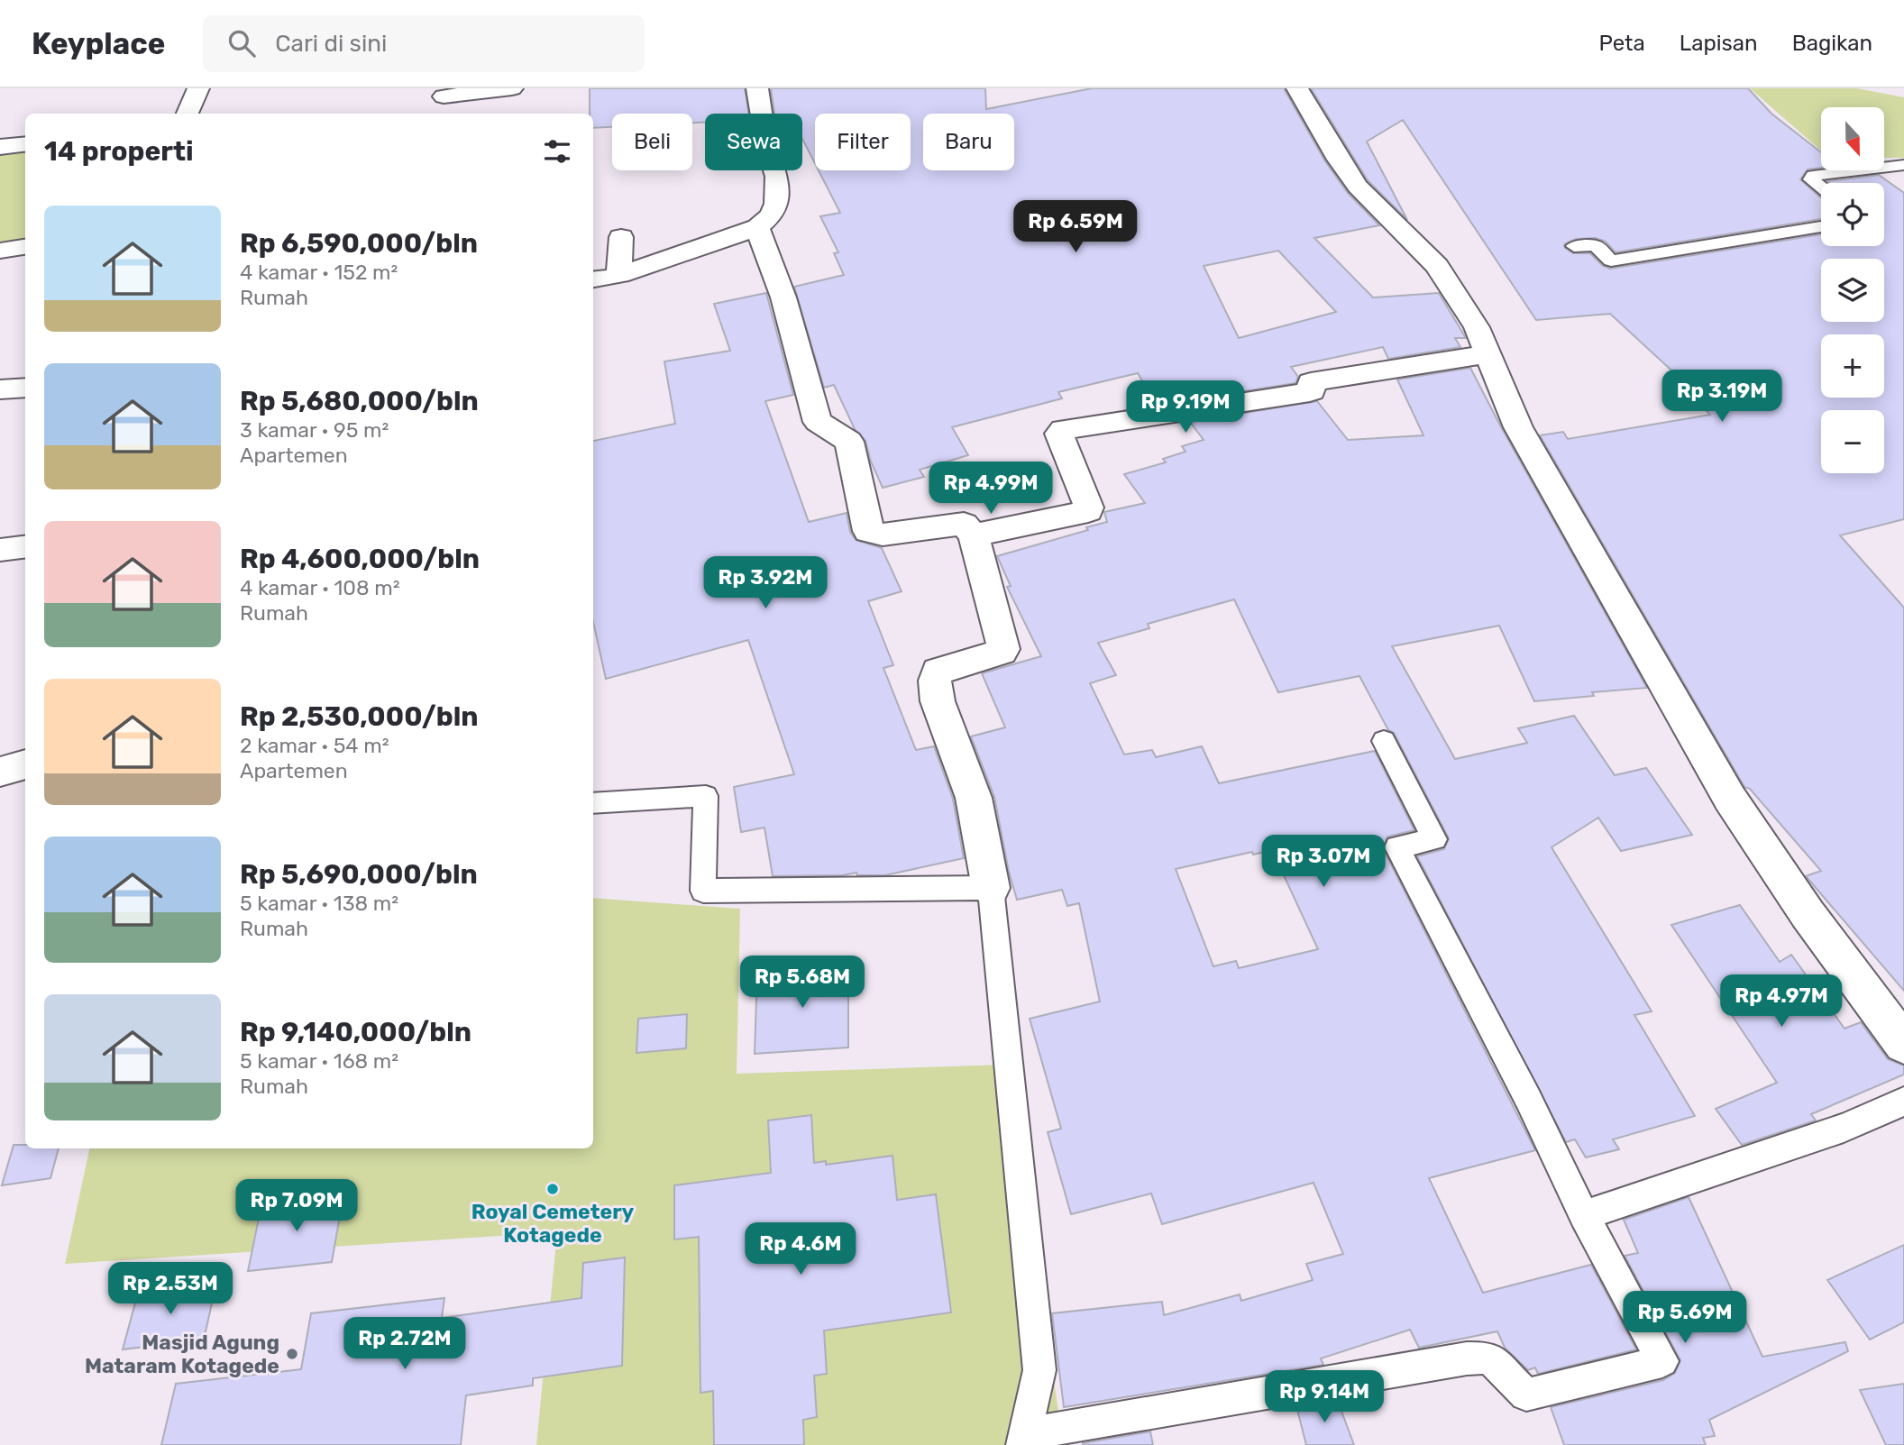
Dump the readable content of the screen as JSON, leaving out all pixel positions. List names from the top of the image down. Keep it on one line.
{"places":["Royal Cemetery Kotagede","Masjid Agung Mataram Kotagede"],"north":"bottom","page":{"header":"Keyplace","search":"Cari di sini","nav":["Peta","Lapisan","Bagikan"],"map_buttons":["+","−"],"chip":["Beli","Sewa","Filter","Baru"],"heading":"14 properti","list":[{"name":"Rp 6,590,000/bln","note":"4 kamar · 152 m² · Rumah"},{"name":"Rp 5,680,000/bln","note":"3 kamar · 95 m² · Apartemen"},{"name":"Rp 4,600,000/bln","note":"4 kamar · 108 m² · Rumah"},{"name":"Rp 2,530,000/bln","note":"2 kamar · 54 m² · Apartemen"},{"name":"Rp 5,690,000/bln","note":"5 kamar · 138 m² · Rumah"},{"name":"Rp 9,140,000/bln","note":"5 kamar · 168 m² · Rumah"}],"price":["Rp 6.59M","Rp 3.19M","Rp 9.19M","Rp 4.99M","Rp 3.92M","Rp 3.07M","Rp 5.68M","Rp 4.97M","Rp 7.09M","Rp 4.6M","Rp 2.53M","Rp 5.69M","Rp 2.72M","Rp 9.14M"]}}
